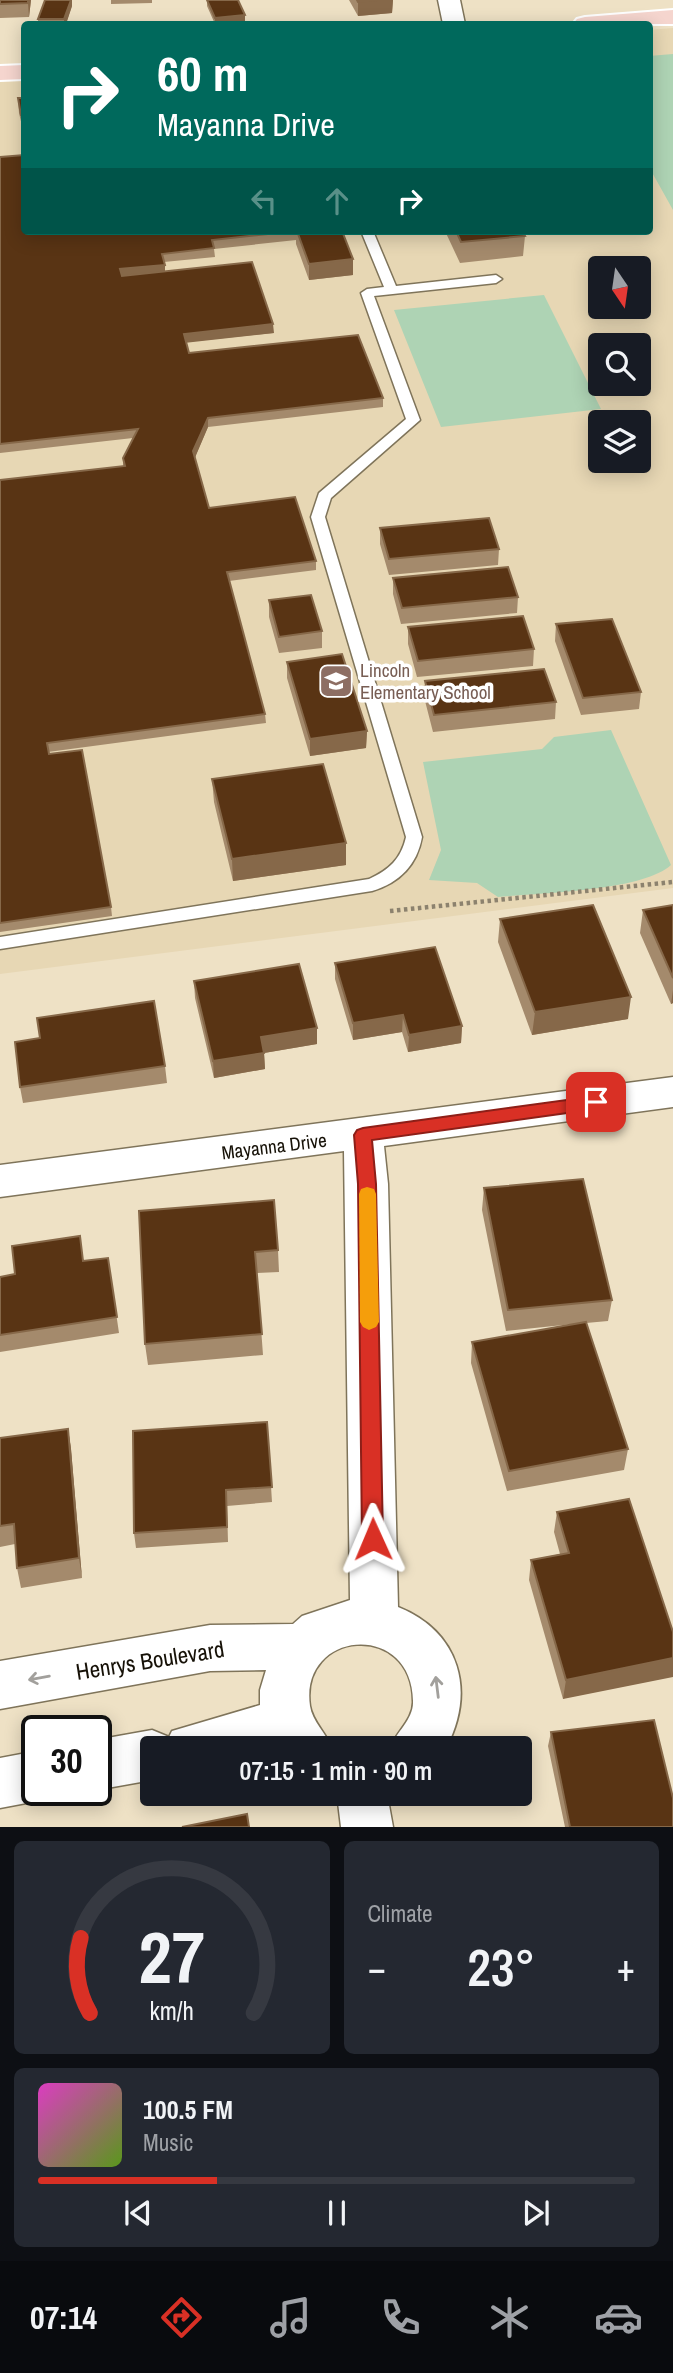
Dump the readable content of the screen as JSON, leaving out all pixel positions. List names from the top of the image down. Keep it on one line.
{"streets":{"street":["Mayanna Drive","Henrys Boulevard"]},"one_way":["Henrys Boulevard"],"places":{"school or university":["Lincoln Elementary School"]},"north":"bottom","page":{"turn":["60 m","Mayanna Drive"],"limit":"30","trip":"07:15 · 1 min · 90 m","tile":"Climate","heat":["−","23°","+"],"song":["100.5 FM","Music"],"tabs":"07:14","gauge":["27","km/h"]}}
